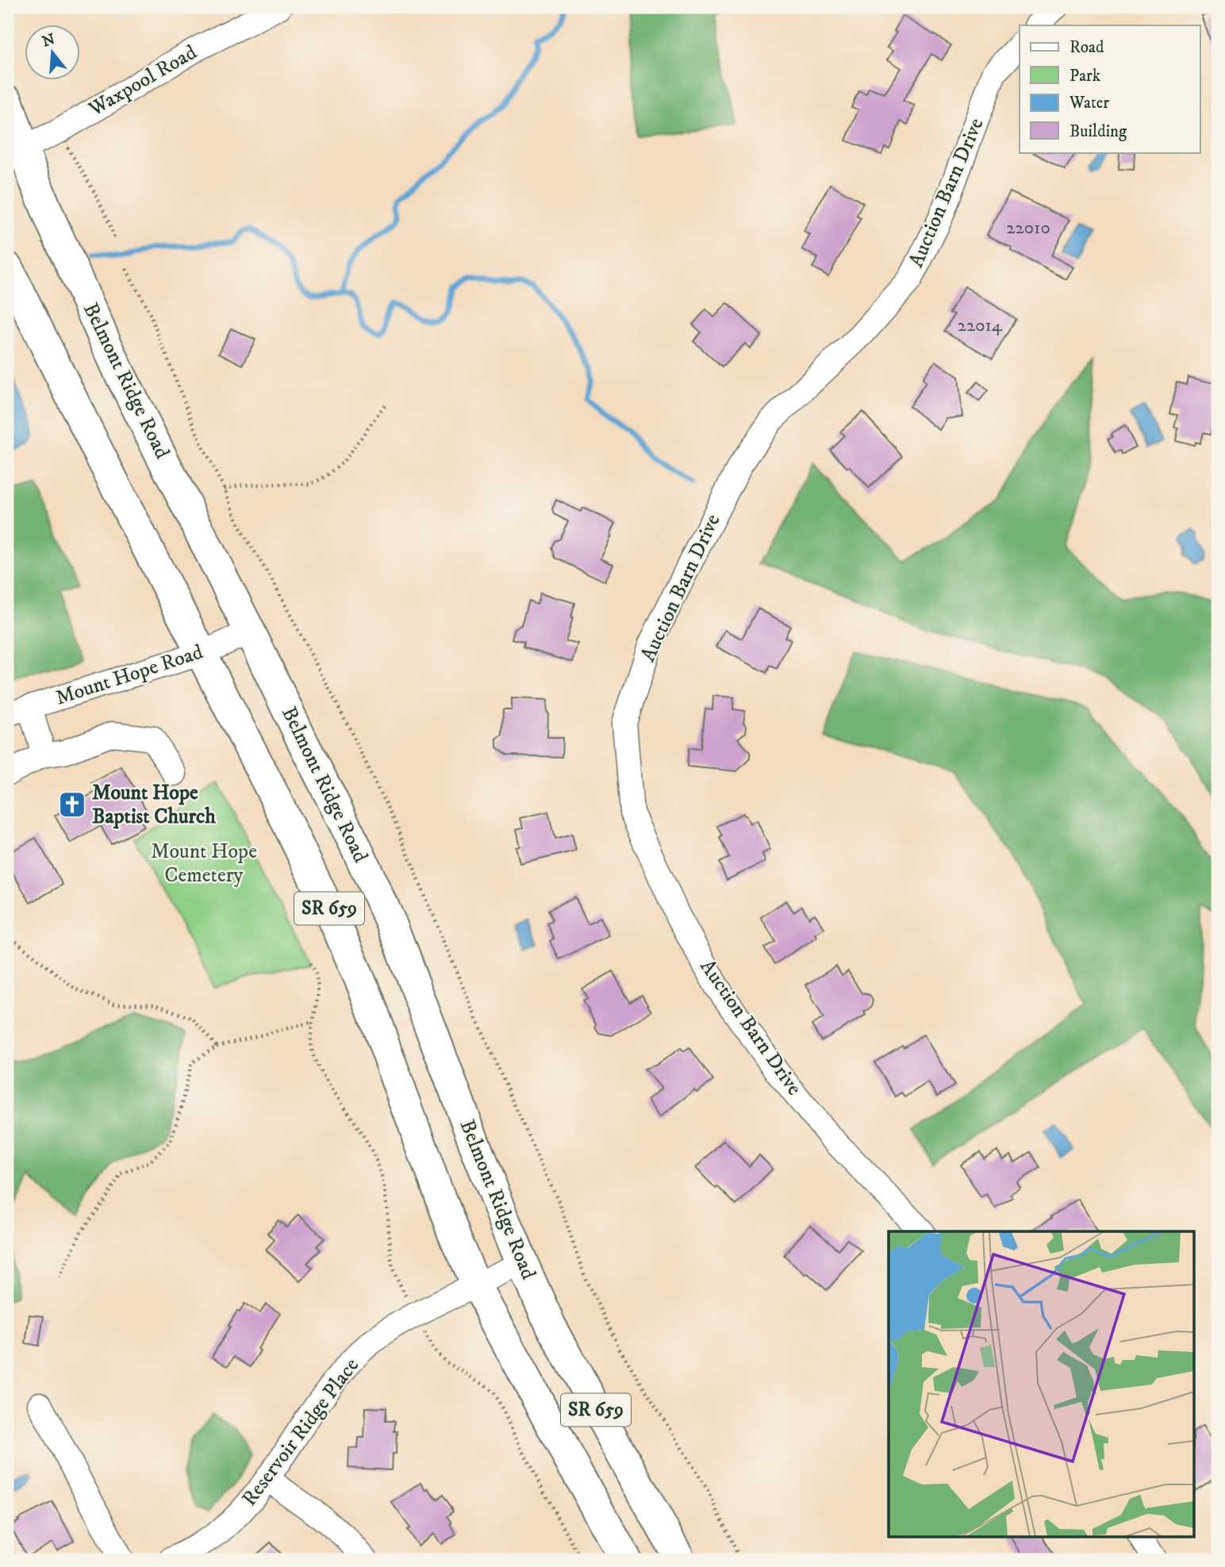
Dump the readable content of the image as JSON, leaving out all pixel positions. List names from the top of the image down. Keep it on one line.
{"streets":{"main road":["Belmont Ridge Road","SR 659"],"street":["Waxpool Road","Auction Barn Drive","Mount Hope Road","Reservoir Ridge Place"]},"crossings":[["Waxpool Road","Belmont Ridge Road"],["Belmont Ridge Road","Mount Hope Road"],["Belmont Ridge Road","Reservoir Ridge Place"],["Mount Hope Road","SR 659"],["SR 659","Reservoir Ridge Place"]],"parks":["Mount Hope Cemetery"],"places":{"church":["Mount Hope Baptist Church"]},"house_numbers":["22010","22014"],"legend":["Road","Park","Water","Building"],"north":"top"}
